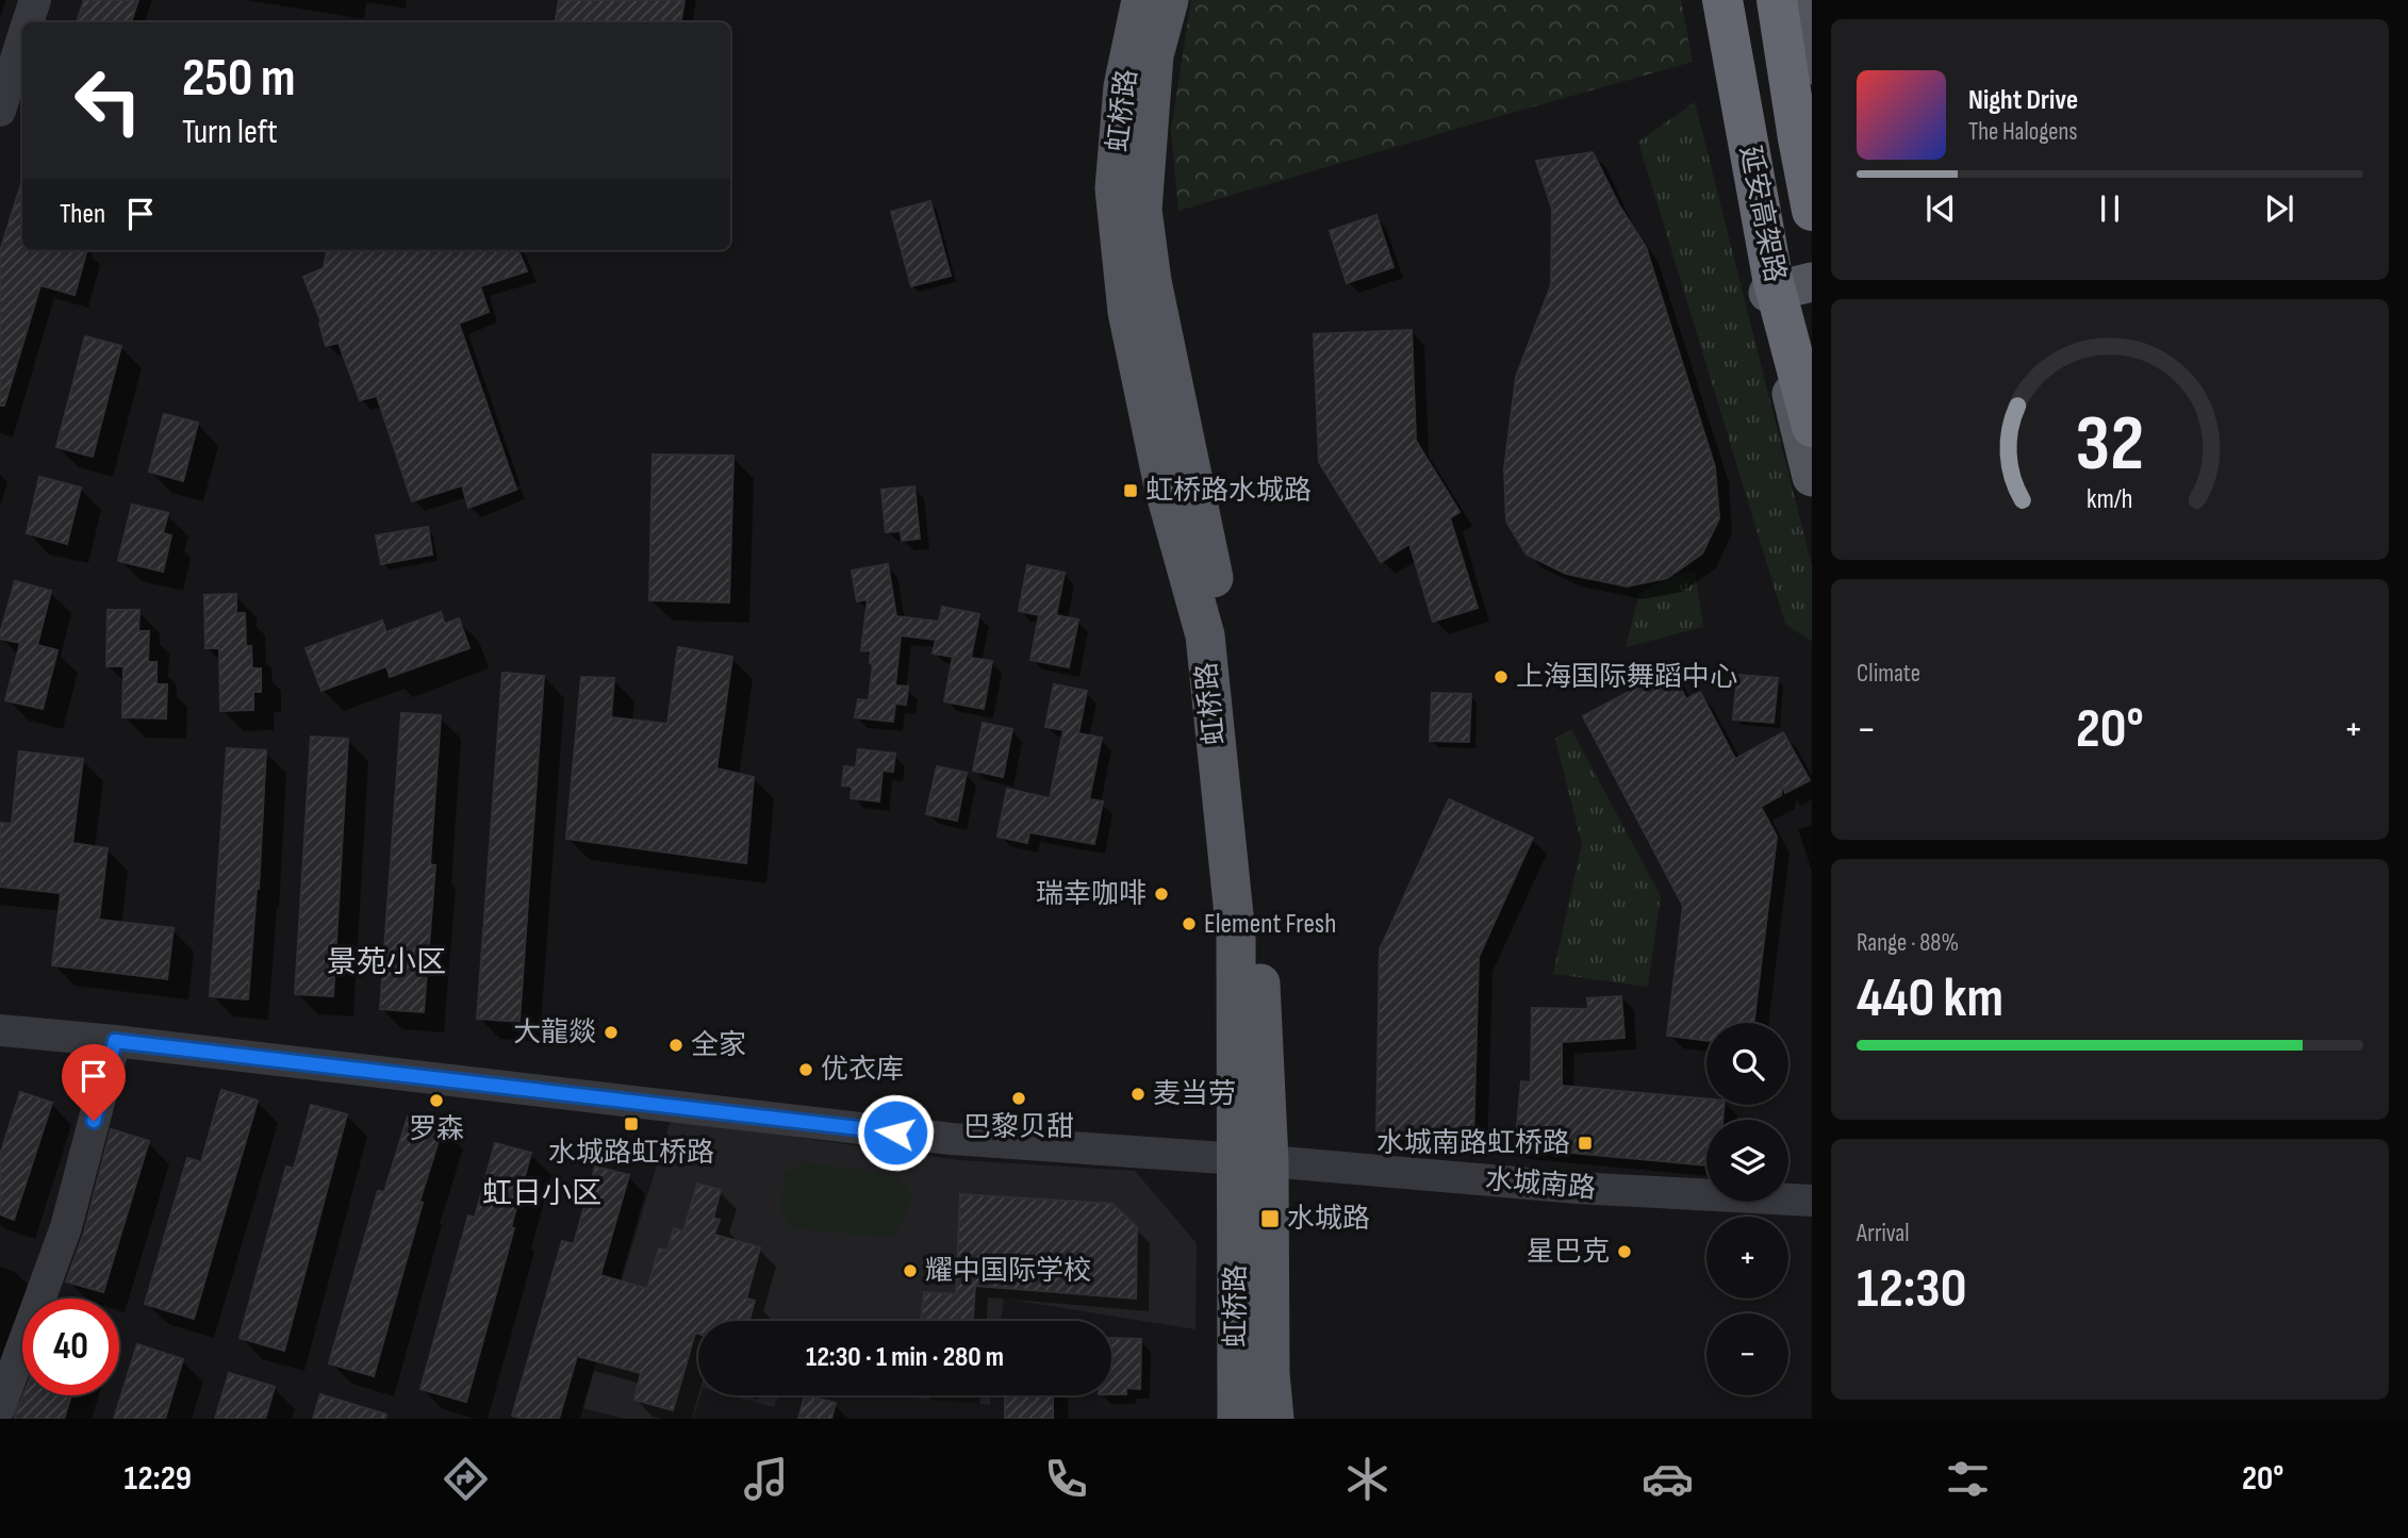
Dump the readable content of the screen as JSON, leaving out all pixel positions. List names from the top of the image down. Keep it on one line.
{"streets":{"highway":["延安高架路"],"main road":["虹桥路"],"street":["水城南路"]},"crossings":[["虹桥路","水城南路"]],"districts":["景苑小区","虹日小区"],"places":{"transit":["虹桥路水城路","水城路虹桥路","水城南路虹桥路","水城路"],"other":["上海国际舞蹈中心","瑞幸咖啡","Element Fresh","大龍燚","全家","优衣库","麦当劳","巴黎贝甜","罗森","星巴克","耀中国际学校"]},"page":{"turn":["250 m","Turn left"],"song":["Night Drive","The Halogens"],"then":"Then","tile":["Climate",["Range · 88%","440 km"],["Arrival","12:30"]],"heat":["−","20°","+"],"map_buttons":["+","−"],"limit":"40","trip":"12:30 · 1 min · 280 m","tabs":["12:29","20°"],"gauge":["32","km/h"]}}
